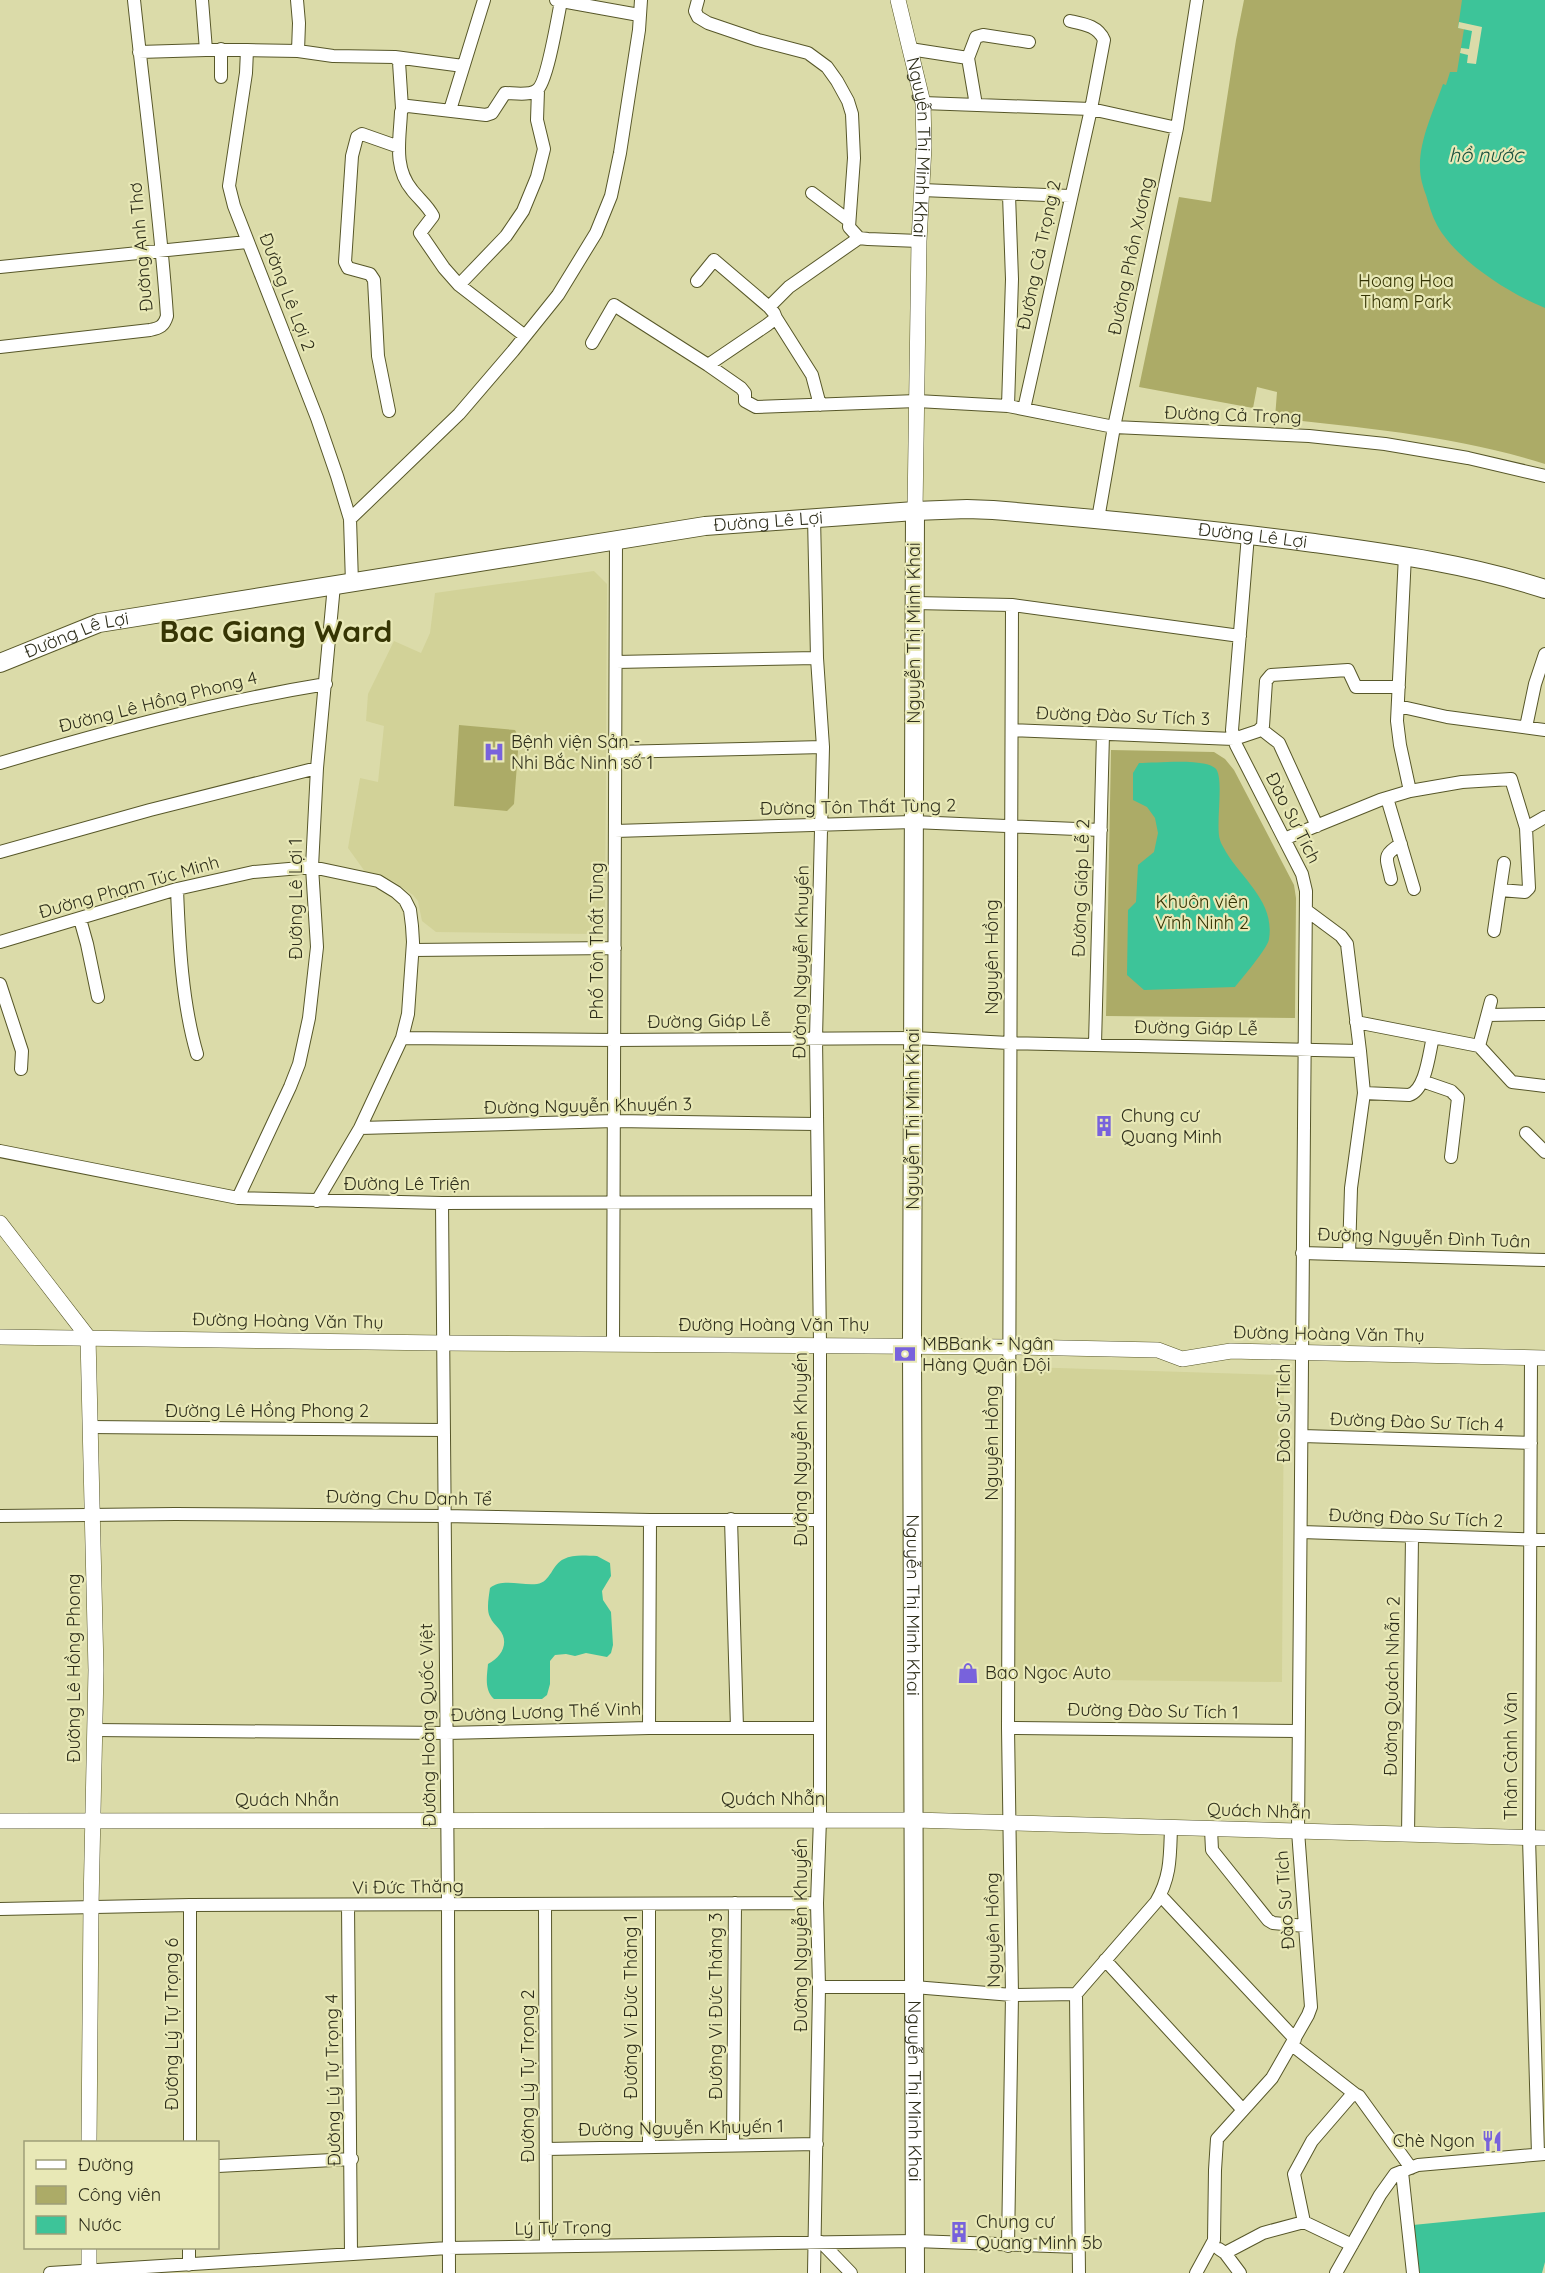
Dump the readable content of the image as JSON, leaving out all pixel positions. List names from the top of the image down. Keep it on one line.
{"streets":{"main road":["Nguyễn Thị Minh Khai","Đường Lê Lợi"],"street":["Đường Anh Thơ","Đường Cả Trọng 2","Đường Phồn Xương","Đường Lê Lợi 2","Đường Cả Trọng","Đường Lê Hồng Phong 4","Đường Đào Sư Tích 3","Đường Tôn Thất Tùng 2","Đào Sư Tích","Đường Phạm Túc Minh","Đường Giáp Lễ 2","Đường Lê Lợi 1","Phố Tôn Thất Tùng","Nguyên Hồng","Đường Nguyễn Khuyến","Đường Giáp Lễ","Đường Nguyễn Khuyến 3","Đường Lê Triện","Đường Nguyễn Đình Tuân","Đường Hoàng Văn Thụ","Đường Lê Hồng Phong 2","Đường Đào Sư Tích 4","Đường Chu Danh Tể","Đường Đào Sư Tích 2","Đường Lê Hồng Phong","Đường Quách Nhẫn 2","Đường Đào Sư Tích 1","Đường Lương Thế Vinh","Đường Hoàng Quốc Việt","Thân Cảnh Vân","Quách Nhẫn","Vi Đức Thăng","Đường Vi Đức Thăng 3","Đường Vi Đức Thăng 1","Đường Lý Tự Trọng 6","Đường Lý Tự Trọng 2","Đường Lý Tự Trọng 4","Đường Nguyễn Khuyến 1","Lý Tự Trọng"]},"crossings":[["Nguyễn Thị Minh Khai","Đường Cả Trọng"],["Nguyễn Thị Minh Khai","Đường Lê Lợi"],["Nguyễn Thị Minh Khai","Đường Tôn Thất Tùng 2"],["Nguyễn Thị Minh Khai","Đường Giáp Lễ"],["Nguyễn Thị Minh Khai","Đường Hoàng Văn Thụ"],["Nguyễn Thị Minh Khai","Quách Nhẫn"],["Nguyễn Thị Minh Khai","Lý Tự Trọng"],["Đường Cả Trọng 2","Đường Cả Trọng"],["Đường Phồn Xương","Đường Cả Trọng"],["Đường Phồn Xương","Đường Lê Lợi"],["Đường Lê Lợi 2","Đường Lê Lợi"],["Đường Lê Lợi 2","Đường Lê Lợi 1"],["Đường Lê Lợi","Đào Sư Tích"],["Đường Lê Lợi","Đường Lê Lợi 1"],["Đường Lê Lợi","Phố Tôn Thất Tùng"],["Đường Lê Lợi","Đường Nguyễn Khuyến"],["Đường Lê Hồng Phong 4","Đường Lê Lợi 1"],["Đường Đào Sư Tích 3","Đào Sư Tích"],["Đường Đào Sư Tích 3","Đường Giáp Lễ 2"],["Đường Đào Sư Tích 3","Nguyên Hồng"],["Đường Tôn Thất Tùng 2","Đường Giáp Lễ 2"],["Đường Tôn Thất Tùng 2","Phố Tôn Thất Tùng"],["Đường Tôn Thất Tùng 2","Nguyên Hồng"],["Đường Tôn Thất Tùng 2","Đường Nguyễn Khuyến"],["Đào Sư Tích","Đường Giáp Lễ"],["Đào Sư Tích","Đường Nguyễn Đình Tuân"],["Đào Sư Tích","Đường Hoàng Văn Thụ"],["Đào Sư Tích","Đường Đào Sư Tích 4"],["Đào Sư Tích","Đường Đào Sư Tích 2"],["Đào Sư Tích","Đường Đào Sư Tích 1"],["Đào Sư Tích","Quách Nhẫn"],["Đường Phạm Túc Minh","Đường Lê Lợi 1"],["Đường Phạm Túc Minh","Đường Giáp Lễ"],["Đường Phạm Túc Minh","Đường Nguyễn Khuyến 3"],["Đường Phạm Túc Minh","Đường Lê Triện"],["Đường Giáp Lễ 2","Đường Giáp Lễ"],["Đường Lê Lợi 1","Đường Lê Triện"],["Phố Tôn Thất Tùng","Đường Giáp Lễ"],["Phố Tôn Thất Tùng","Đường Nguyễn Khuyến 3"],["Phố Tôn Thất Tùng","Đường Lê Triện"],["Phố Tôn Thất Tùng","Đường Hoàng Văn Thụ"],["Nguyên Hồng","Đường Giáp Lễ"],["Nguyên Hồng","Đường Hoàng Văn Thụ"],["Nguyên Hồng","Đường Đào Sư Tích 1"],["Nguyên Hồng","Quách Nhẫn"],["Nguyên Hồng","Lý Tự Trọng"],["Đường Nguyễn Khuyến","Đường Giáp Lễ"],["Đường Nguyễn Khuyến","Đường Nguyễn Khuyến 3"],["Đường Nguyễn Khuyến","Đường Lê Triện"],["Đường Nguyễn Khuyến","Đường Hoàng Văn Thụ"],["Đường Nguyễn Khuyến","Đường Chu Danh Tể"],["Đường Nguyễn Khuyến","Đường Lương Thế Vinh"],["Đường Nguyễn Khuyến","Quách Nhẫn"],["Đường Nguyễn Khuyến","Vi Đức Thăng"],["Đường Nguyễn Khuyến","Đường Nguyễn Khuyến 1"],["Đường Nguyễn Khuyến","Lý Tự Trọng"],["Đường Lê Triện","Đường Hoàng Quốc Việt"],["Đường Hoàng Văn Thụ","Đường Lê Hồng Phong"],["Đường Hoàng Văn Thụ","Đường Hoàng Quốc Việt"],["Đường Hoàng Văn Thụ","Thân Cảnh Vân"],["Đường Lê Hồng Phong 2","Đường Lê Hồng Phong"],["Đường Lê Hồng Phong 2","Đường Hoàng Quốc Việt"],["Đường Đào Sư Tích 4","Thân Cảnh Vân"],["Đường Chu Danh Tể","Đường Lê Hồng Phong"],["Đường Chu Danh Tể","Đường Hoàng Quốc Việt"],["Đường Đào Sư Tích 2","Đường Quách Nhẫn 2"],["Đường Đào Sư Tích 2","Thân Cảnh Vân"],["Đường Lê Hồng Phong","Đường Lương Thế Vinh"],["Đường Lê Hồng Phong","Quách Nhẫn"],["Đường Lê Hồng Phong","Vi Đức Thăng"],["Đường Quách Nhẫn 2","Quách Nhẫn"],["Đường Lương Thế Vinh","Đường Hoàng Quốc Việt"],["Đường Hoàng Quốc Việt","Quách Nhẫn"],["Đường Hoàng Quốc Việt","Vi Đức Thăng"],["Đường Hoàng Quốc Việt","Lý Tự Trọng"],["Thân Cảnh Vân","Quách Nhẫn"],["Vi Đức Thăng","Đường Vi Đức Thăng 3"],["Vi Đức Thăng","Đường Vi Đức Thăng 1"],["Vi Đức Thăng","Đường Lý Tự Trọng 6"],["Vi Đức Thăng","Đường Lý Tự Trọng 2"],["Vi Đức Thăng","Đường Lý Tự Trọng 4"],["Đường Vi Đức Thăng 3","Đường Nguyễn Khuyến 1"],["Đường Vi Đức Thăng 1","Đường Nguyễn Khuyến 1"],["Đường Lý Tự Trọng 2","Đường Nguyễn Khuyến 1"],["Đường Lý Tự Trọng 2","Lý Tự Trọng"],["Đường Lý Tự Trọng 4","Lý Tự Trọng"]],"districts":["Bac Giang Ward"],"water":["hồ nước"],"parks":["Hoang Hoa Tham Park","Khuôn viên Vĩnh Ninh 2"],"places":{"hospital":["Bệnh viện Sản - Nhi Bắc Ninh số 1"],"building":["Chung cư Quang Minh","Chung cư Quang Minh 5b"],"bank":["MBBank - Ngân Hàng Quân Đội"],"shop":["Bao Ngoc Auto"],"restaurant":["Chè Ngon"]},"legend":["Đường","Công viên","Nước"]}
